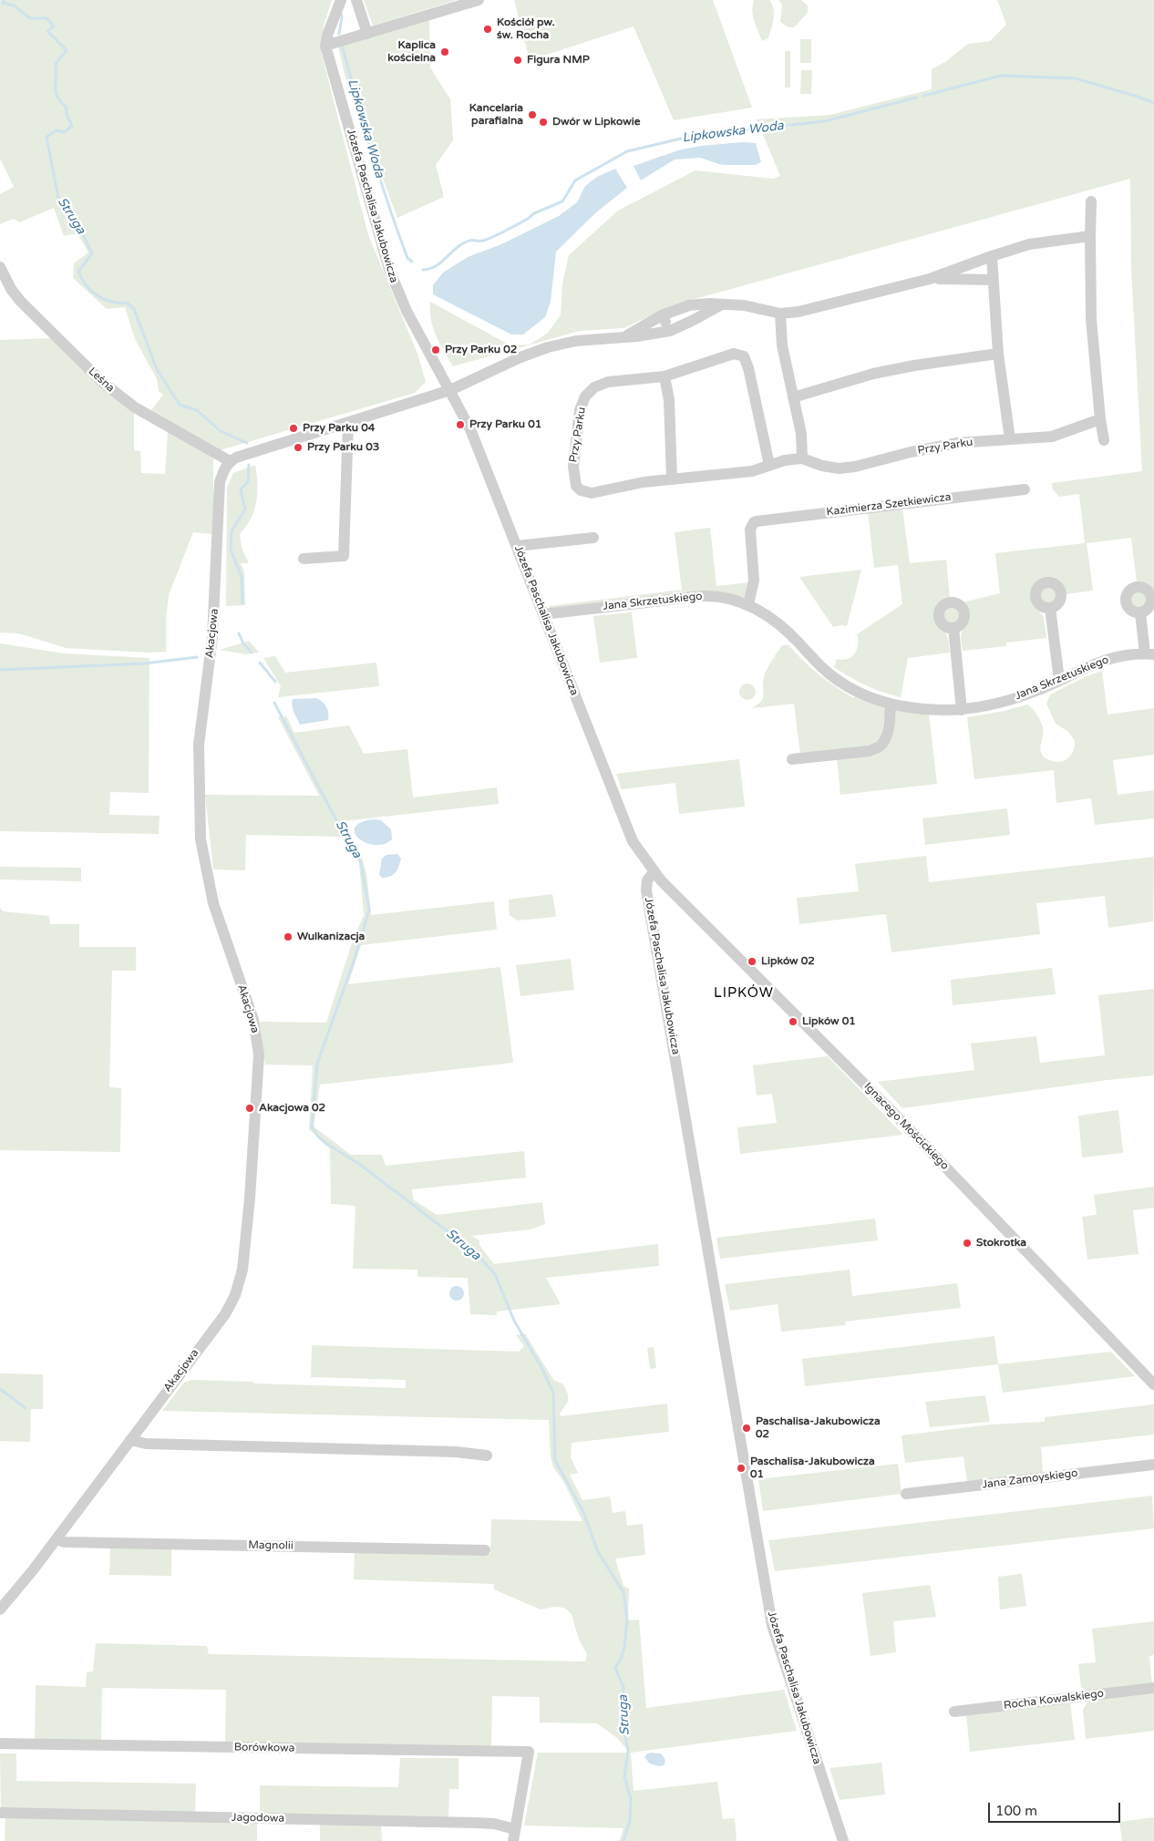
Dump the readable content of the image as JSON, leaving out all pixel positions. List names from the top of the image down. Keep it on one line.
{"streets":{"street":["Józefa Paschalisa Jakubowicza","Leśna","Przy Parku","Kazimierza Szetkiewicza","Jana Skrzetuskiego","Akacjowa","Ignacego Mościckiego","Jana Zamoyskiego","Magnolii","Rocha Kowalskiego","Borówkowa","Jagodowa"]},"crossings":[["Józefa Paschalisa Jakubowicza","Jana Skrzetuskiego"],["Józefa Paschalisa Jakubowicza","Ignacego Mościckiego"],["Leśna","Akacjowa"],["Kazimierza Szetkiewicza","Jana Skrzetuskiego"],["Akacjowa","Magnolii"],["Borówkowa","Jagodowa"]],"districts":["LIPKÓW"],"water":["Lipkowska Woda","Struga"],"places":["Kościół pw. św. Rocha","Kaplica kościelna","Figura NMP","Kancelaria parafialna","Dwór w Lipkowie","Przy Parku 02","Przy Parku 01","Przy Parku 04","Przy Parku 03","Wulkanizacja","Lipków 02","Lipków 01","Akacjowa 02","Stokrotka","Paschalisa-Jakubowicza 02","Paschalisa-Jakubowicza 01"],"scale_bar":"100 m"}
